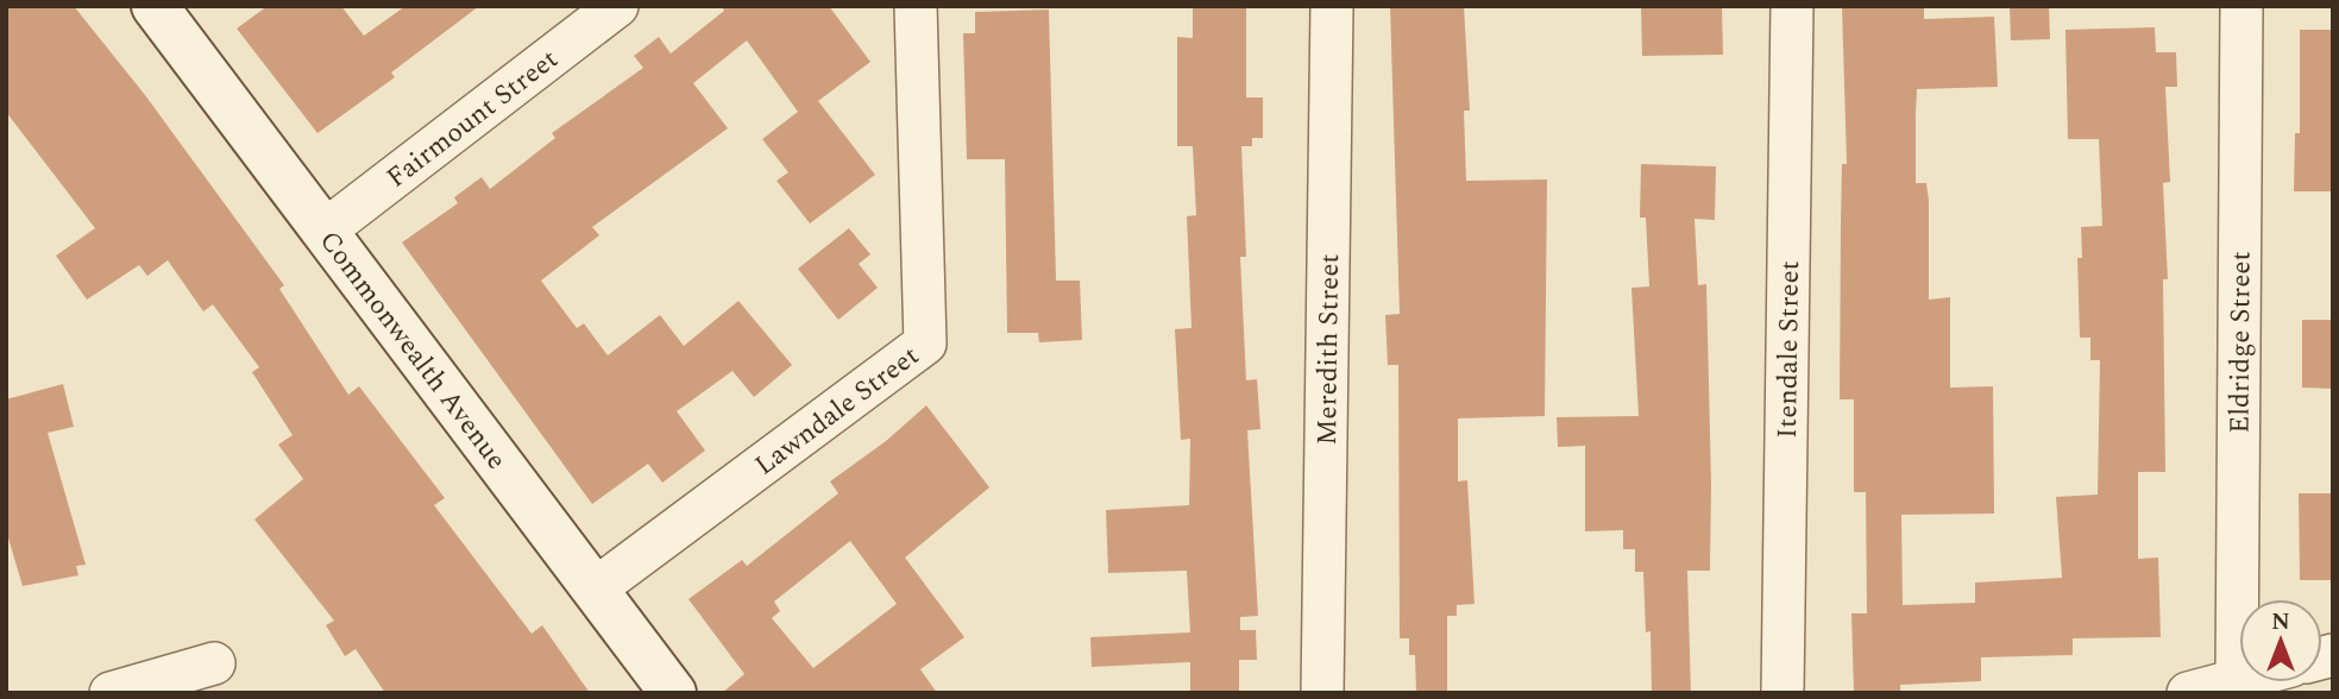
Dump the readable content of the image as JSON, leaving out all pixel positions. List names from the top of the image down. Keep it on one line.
{"streets":{"street":["Fairmount Street","Eldridge Street","Commonwealth Avenue","Meredith Street","Itendale Street","Lawndale Street"]},"crossings":[["Fairmount Street","Commonwealth Avenue"],["Commonwealth Avenue","Lawndale Street"]],"north":"top"}
